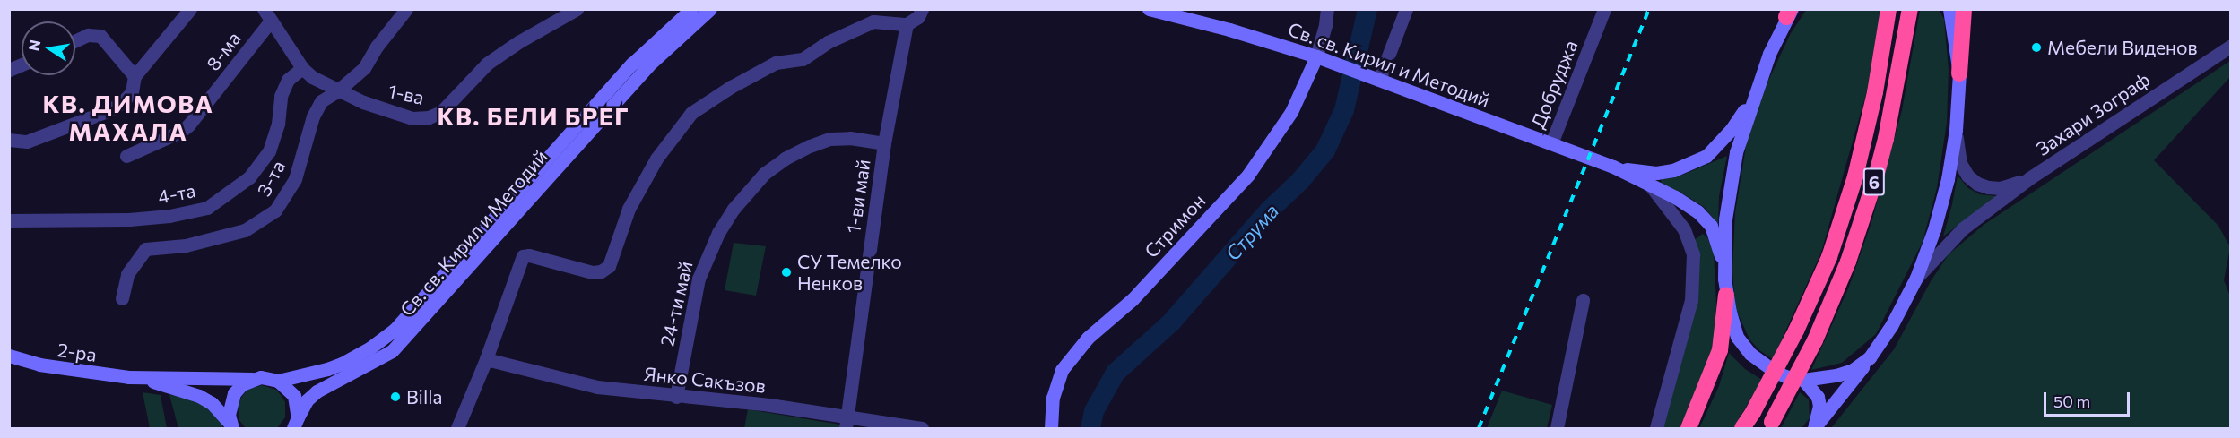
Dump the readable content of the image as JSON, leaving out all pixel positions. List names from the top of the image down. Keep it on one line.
{"streets":{"highway":["6"],"main road":["Св. св. Кирил и Методий","Стримон","2-ра"],"street":["8-ма","Добруджа","1-ва","Захари Зограф","3-та","4-та","1-ви май","24-ти май","Янко Сакъзов"]},"crossings":[["8-ма","1-ва"],["Св. св. Кирил и Методий","Добруджа"],["Св. св. Кирил и Методий","Стримон"],["Св. св. Кирил и Методий","2-ра"],["1-ва","3-та"],["1-ва","4-та"],["1-ви май","24-ти май"],["1-ви май","Янко Сакъзов"],["24-ти май","Янко Сакъзов"]],"districts":["КВ. ДИМОВА МАХАЛА","КВ. БЕЛИ БРЕГ"],"water":["Струма"],"places":["Мебели Виденов","СУ Темелко Ненков","Billa"],"scale_bar":"50 m","north":"left"}
